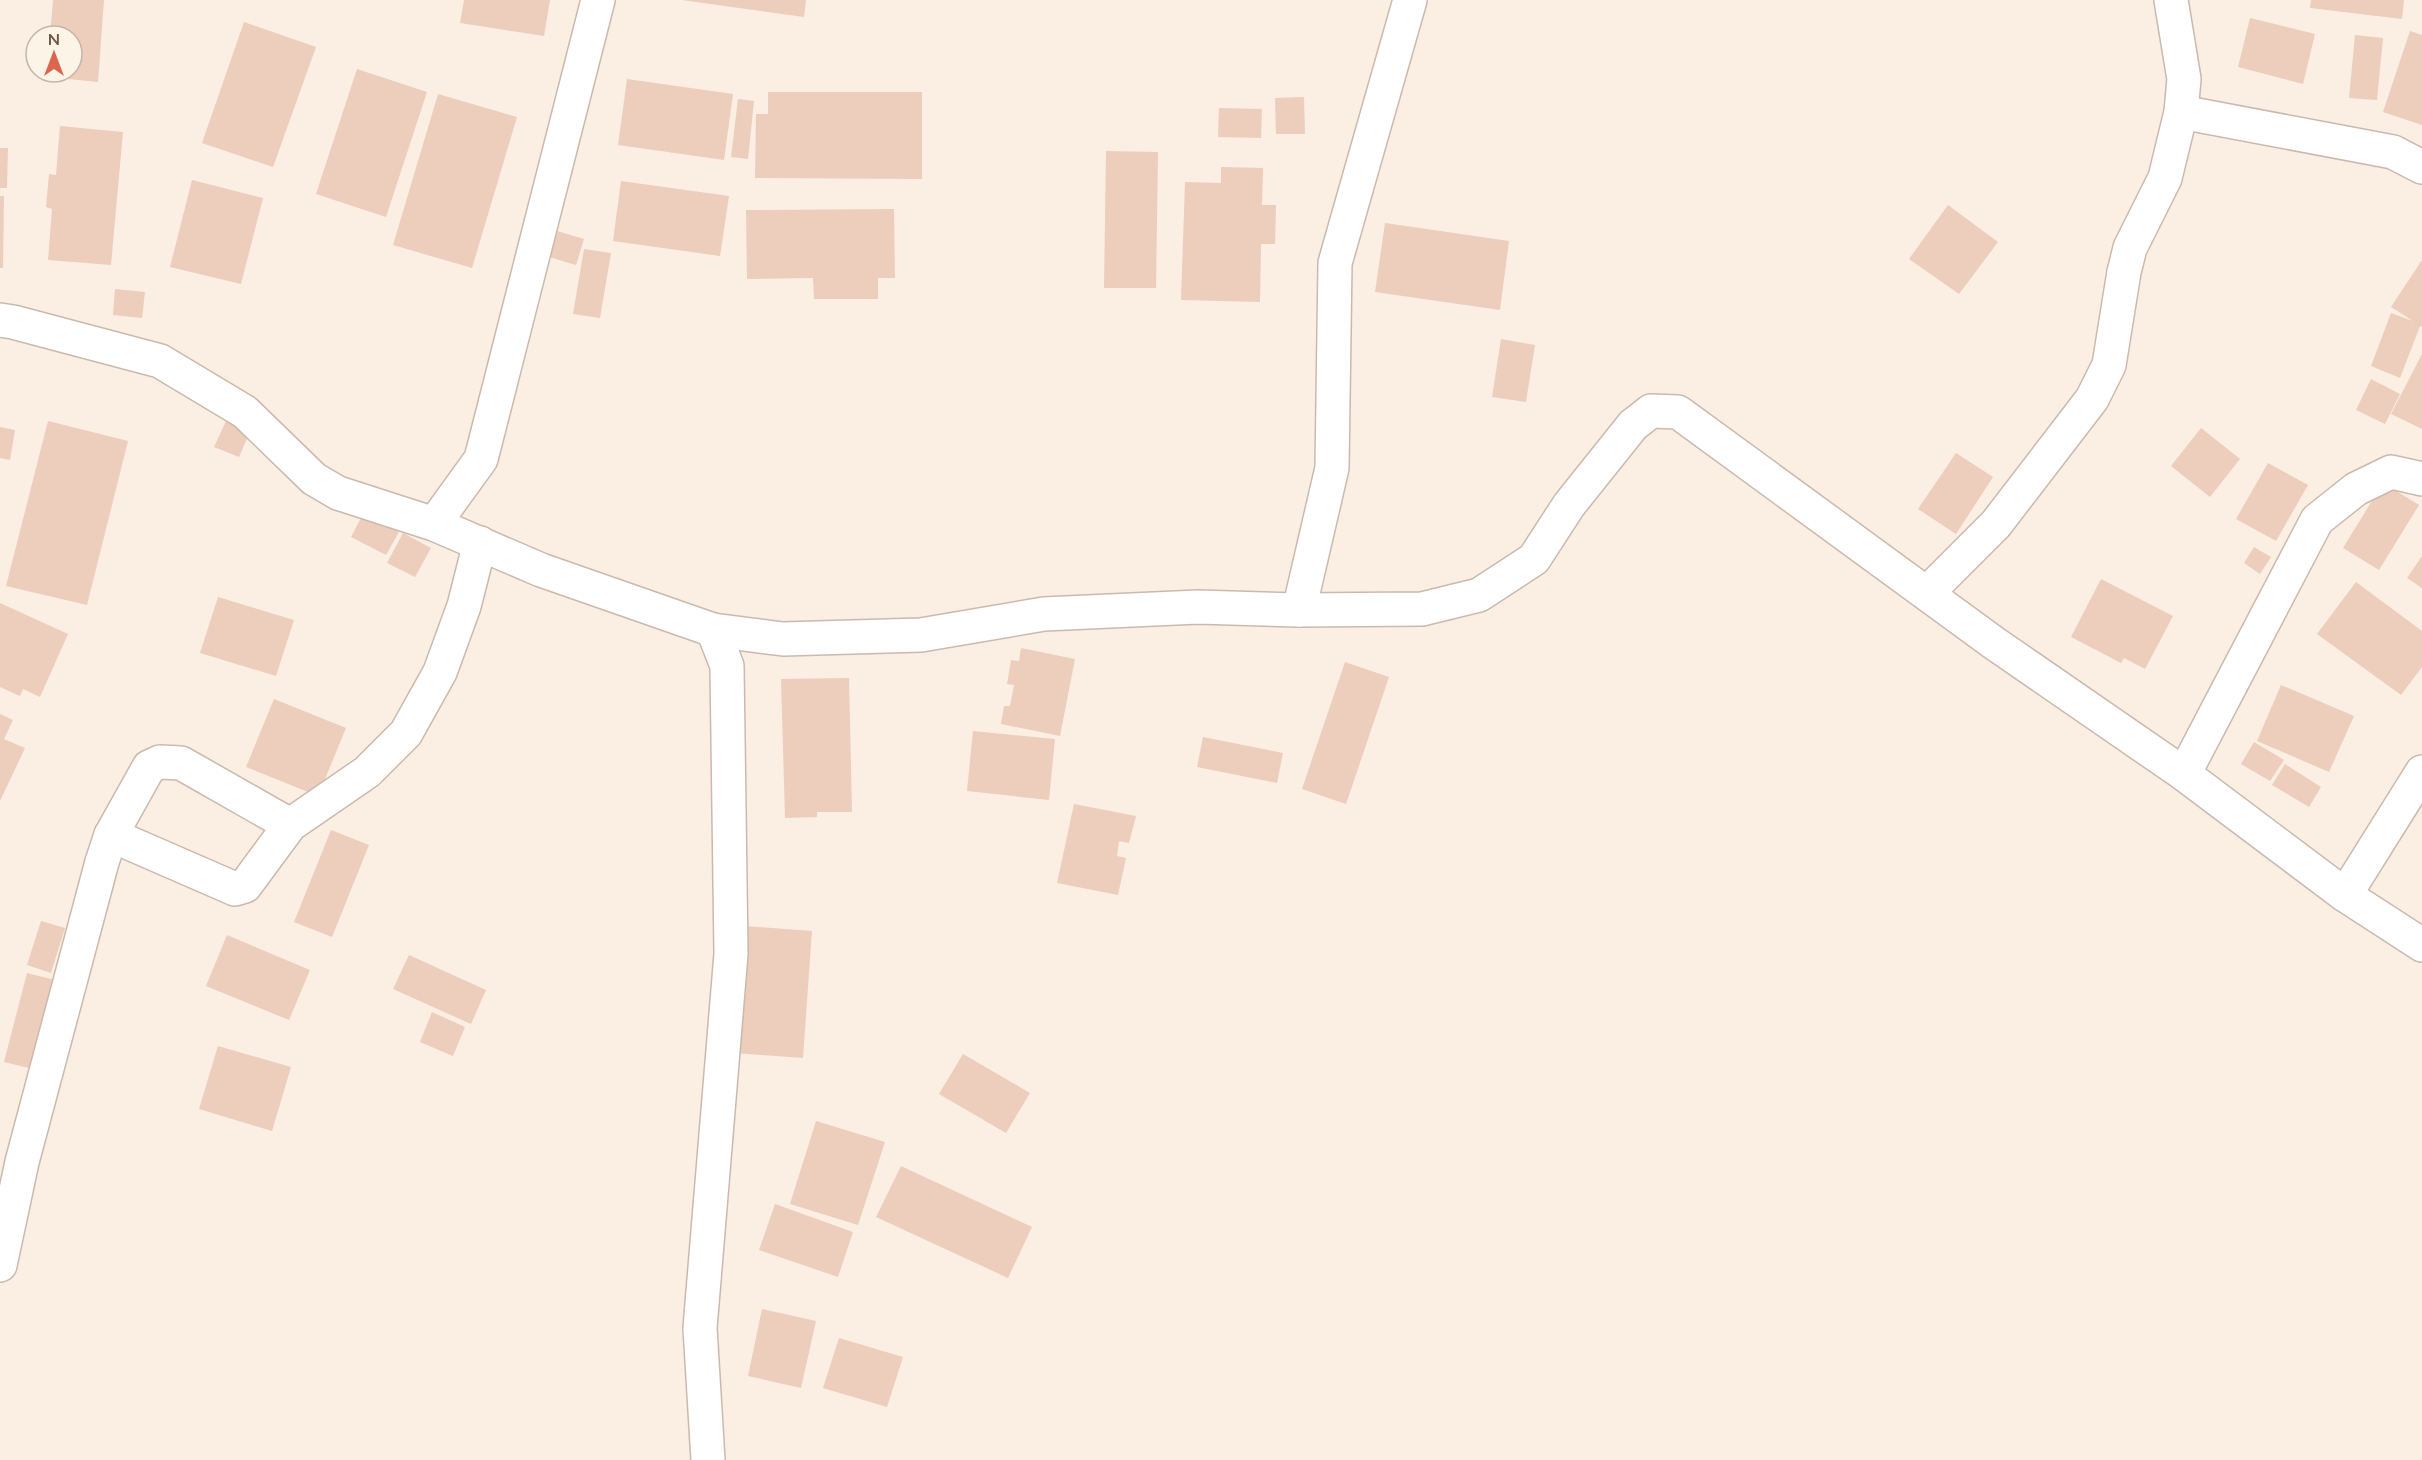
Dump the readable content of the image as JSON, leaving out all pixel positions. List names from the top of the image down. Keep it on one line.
{"north":"top"}
